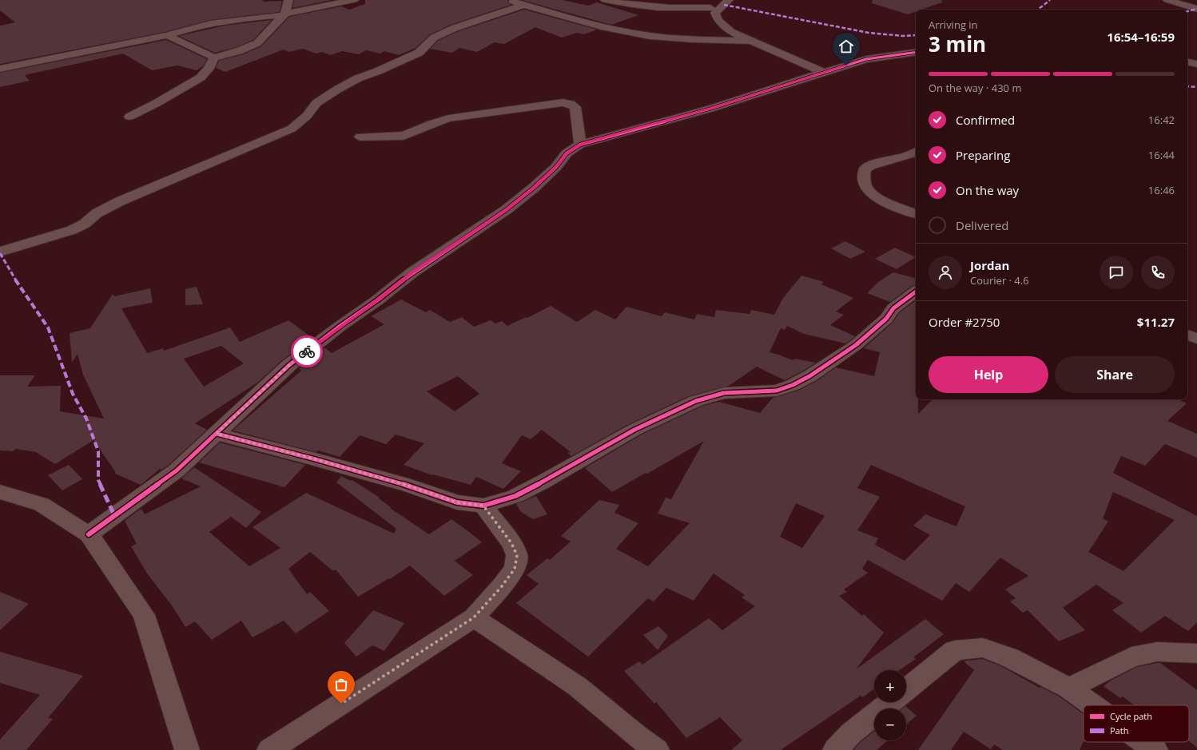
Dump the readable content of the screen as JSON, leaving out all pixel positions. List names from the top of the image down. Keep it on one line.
{"legend":["Cycle path","Path"],"page":{"heading":["3 min","Arriving in","16:54–16:59"],"panel":["Jordan","Courier · 4.6","Order #2750","$11.27"],"bar":"On the way · 430 m","list":[["Confirmed","16:42"],["Preparing","16:44"],["On the way","16:46"],"Delivered"],"buttons":["Help","Share"],"map_buttons":["+","−"]}}
